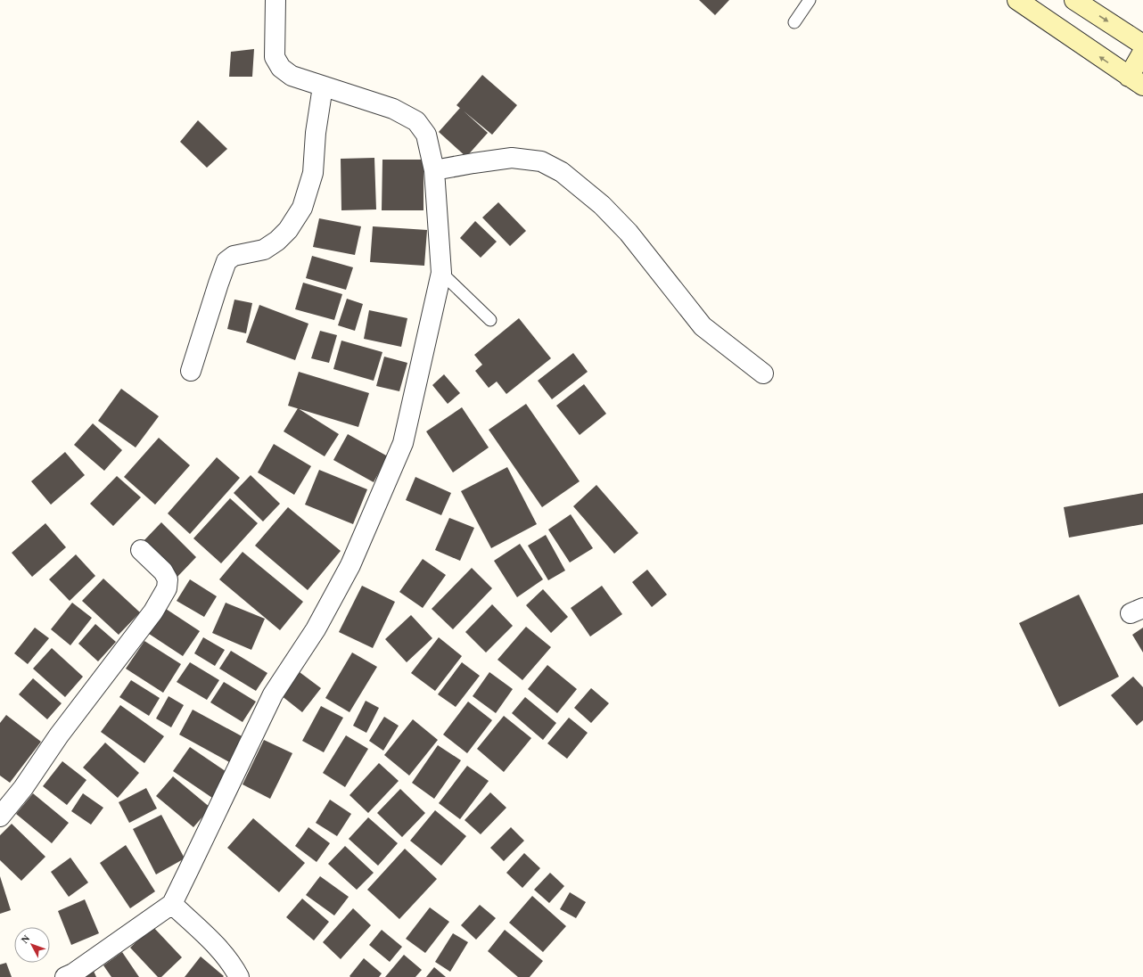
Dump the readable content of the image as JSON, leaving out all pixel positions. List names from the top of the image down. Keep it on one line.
{"north":"top left"}
